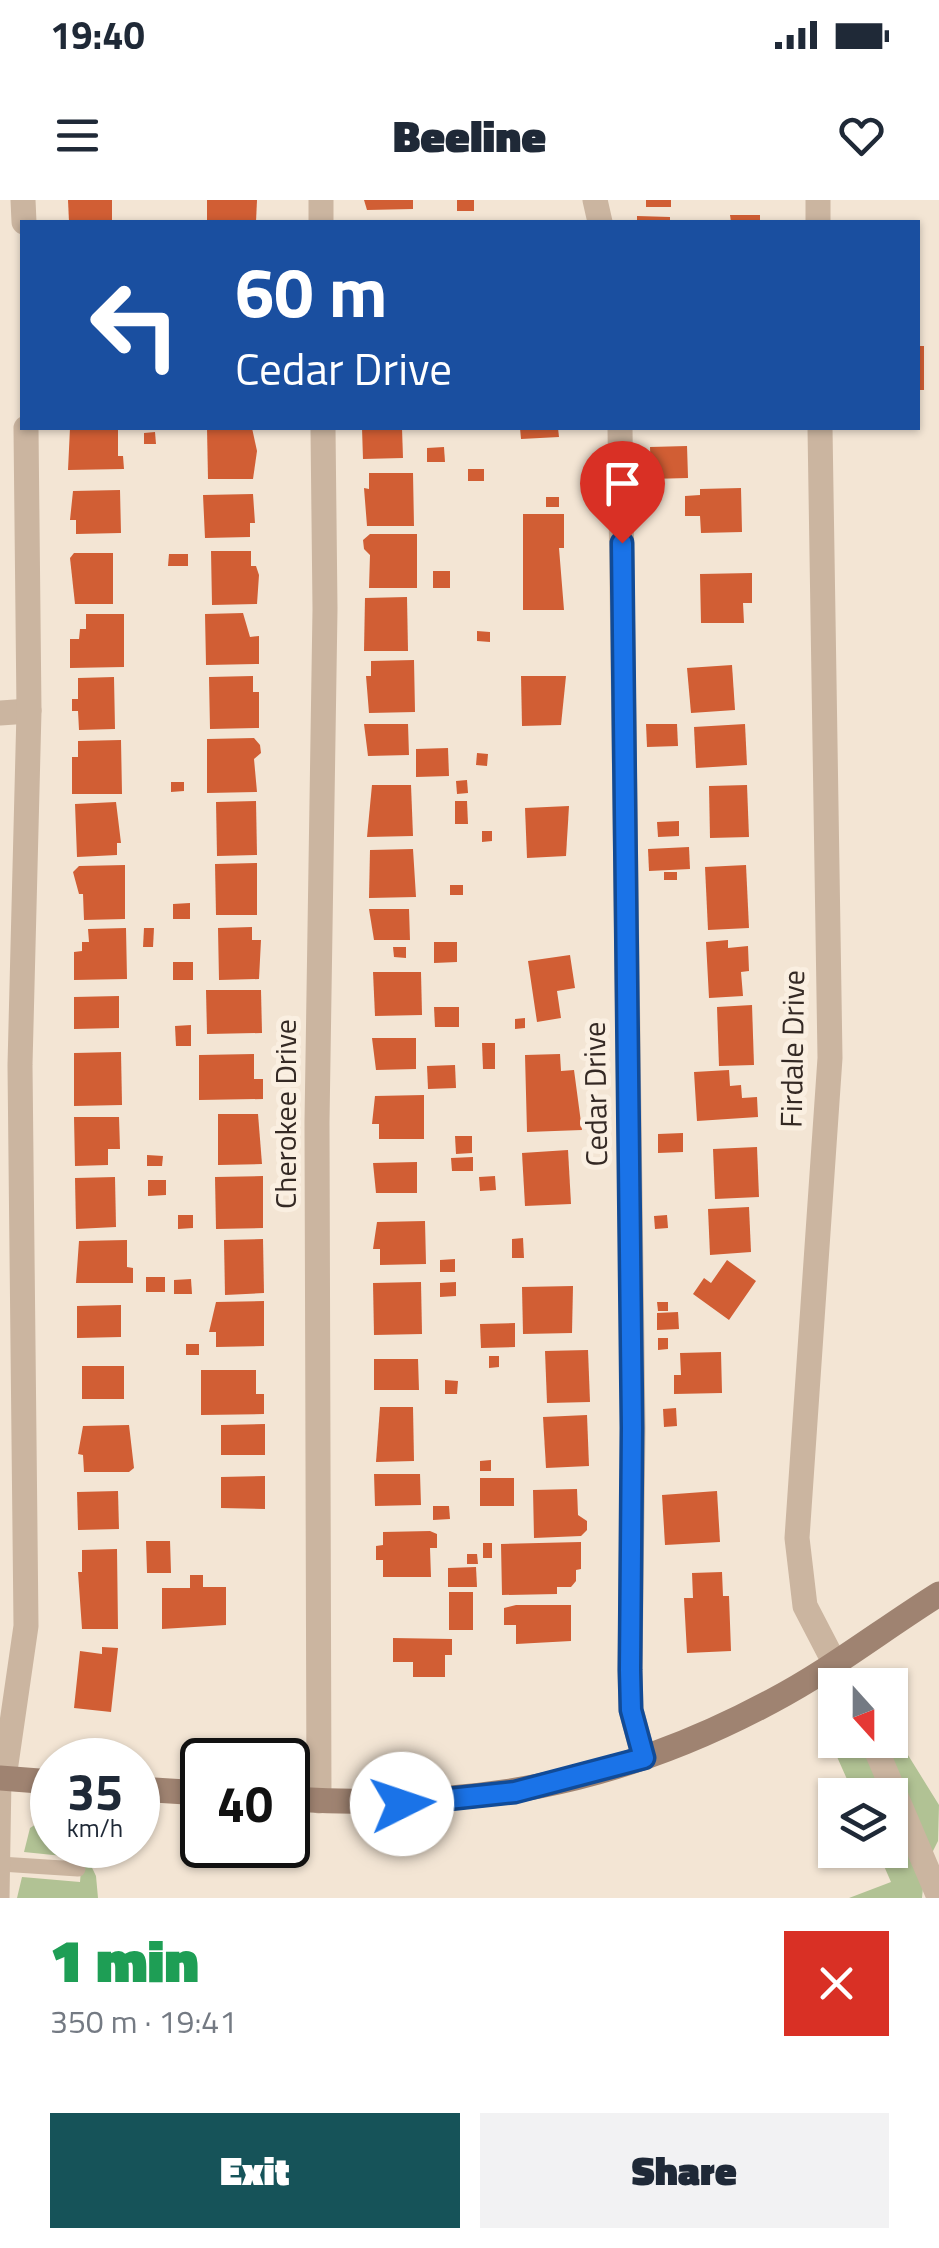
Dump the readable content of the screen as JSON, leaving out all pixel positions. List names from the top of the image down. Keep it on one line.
{"streets":{"street":["Firdale Drive","Cedar Drive","Cherokee Drive"]},"north":"bottom","page":{"status":"19:40","header":"Beeline","turn":["60 m","Cedar Drive"],"speed":"35 km/h","limit":"40","heading":["1 min","350 m · 19:41"],"buttons":["Exit","Share"]}}
